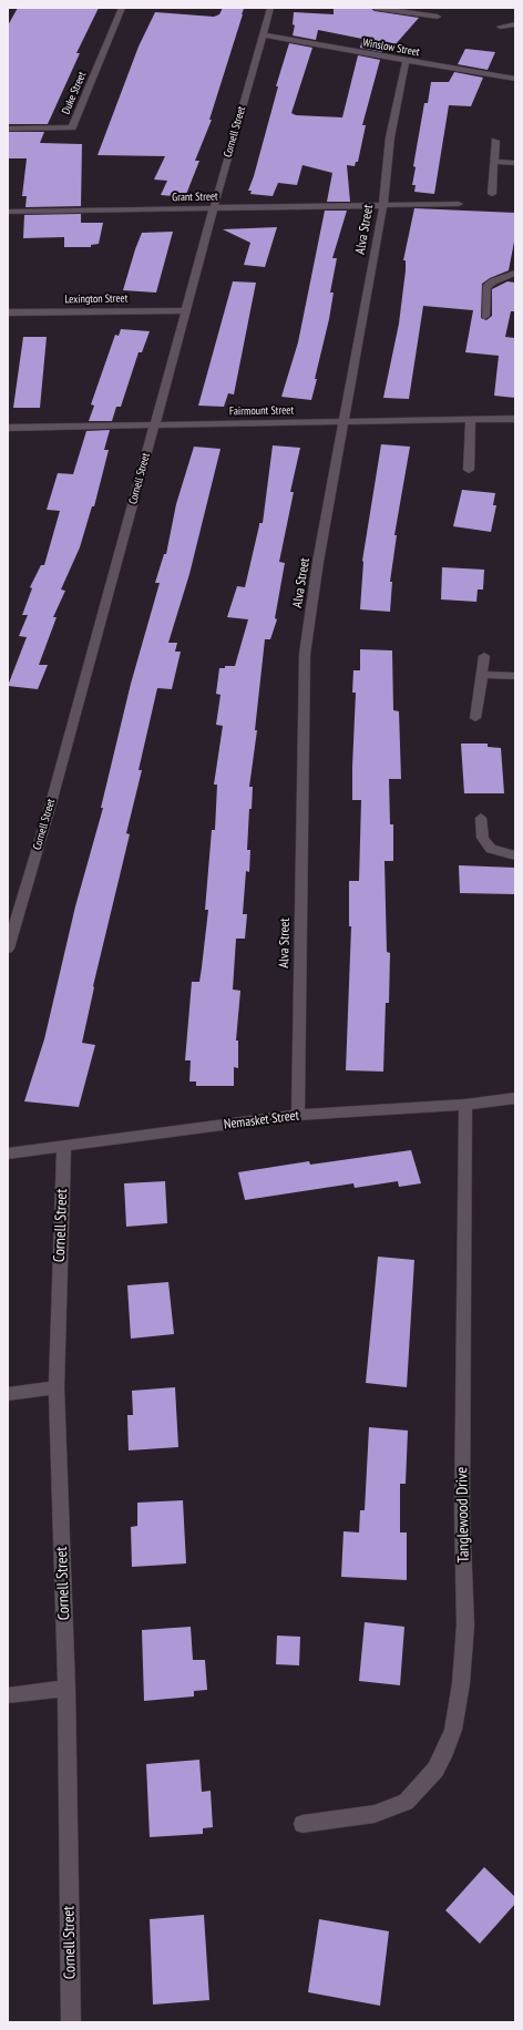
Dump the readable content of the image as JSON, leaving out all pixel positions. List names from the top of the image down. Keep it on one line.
{"streets":{"street":["Winslow Street","Duke Street","Cornell Street","Grant Street","Alva Street","Lexington Street","Fairmount Street","Nemasket Street","Tanglewood Drive"]},"crossings":[["Winslow Street","Cornell Street"],["Winslow Street","Alva Street"],["Cornell Street","Grant Street"],["Cornell Street","Lexington Street"],["Cornell Street","Fairmount Street"],["Cornell Street","Nemasket Street"],["Grant Street","Alva Street"],["Alva Street","Fairmount Street"],["Alva Street","Nemasket Street"],["Nemasket Street","Tanglewood Drive"]]}
